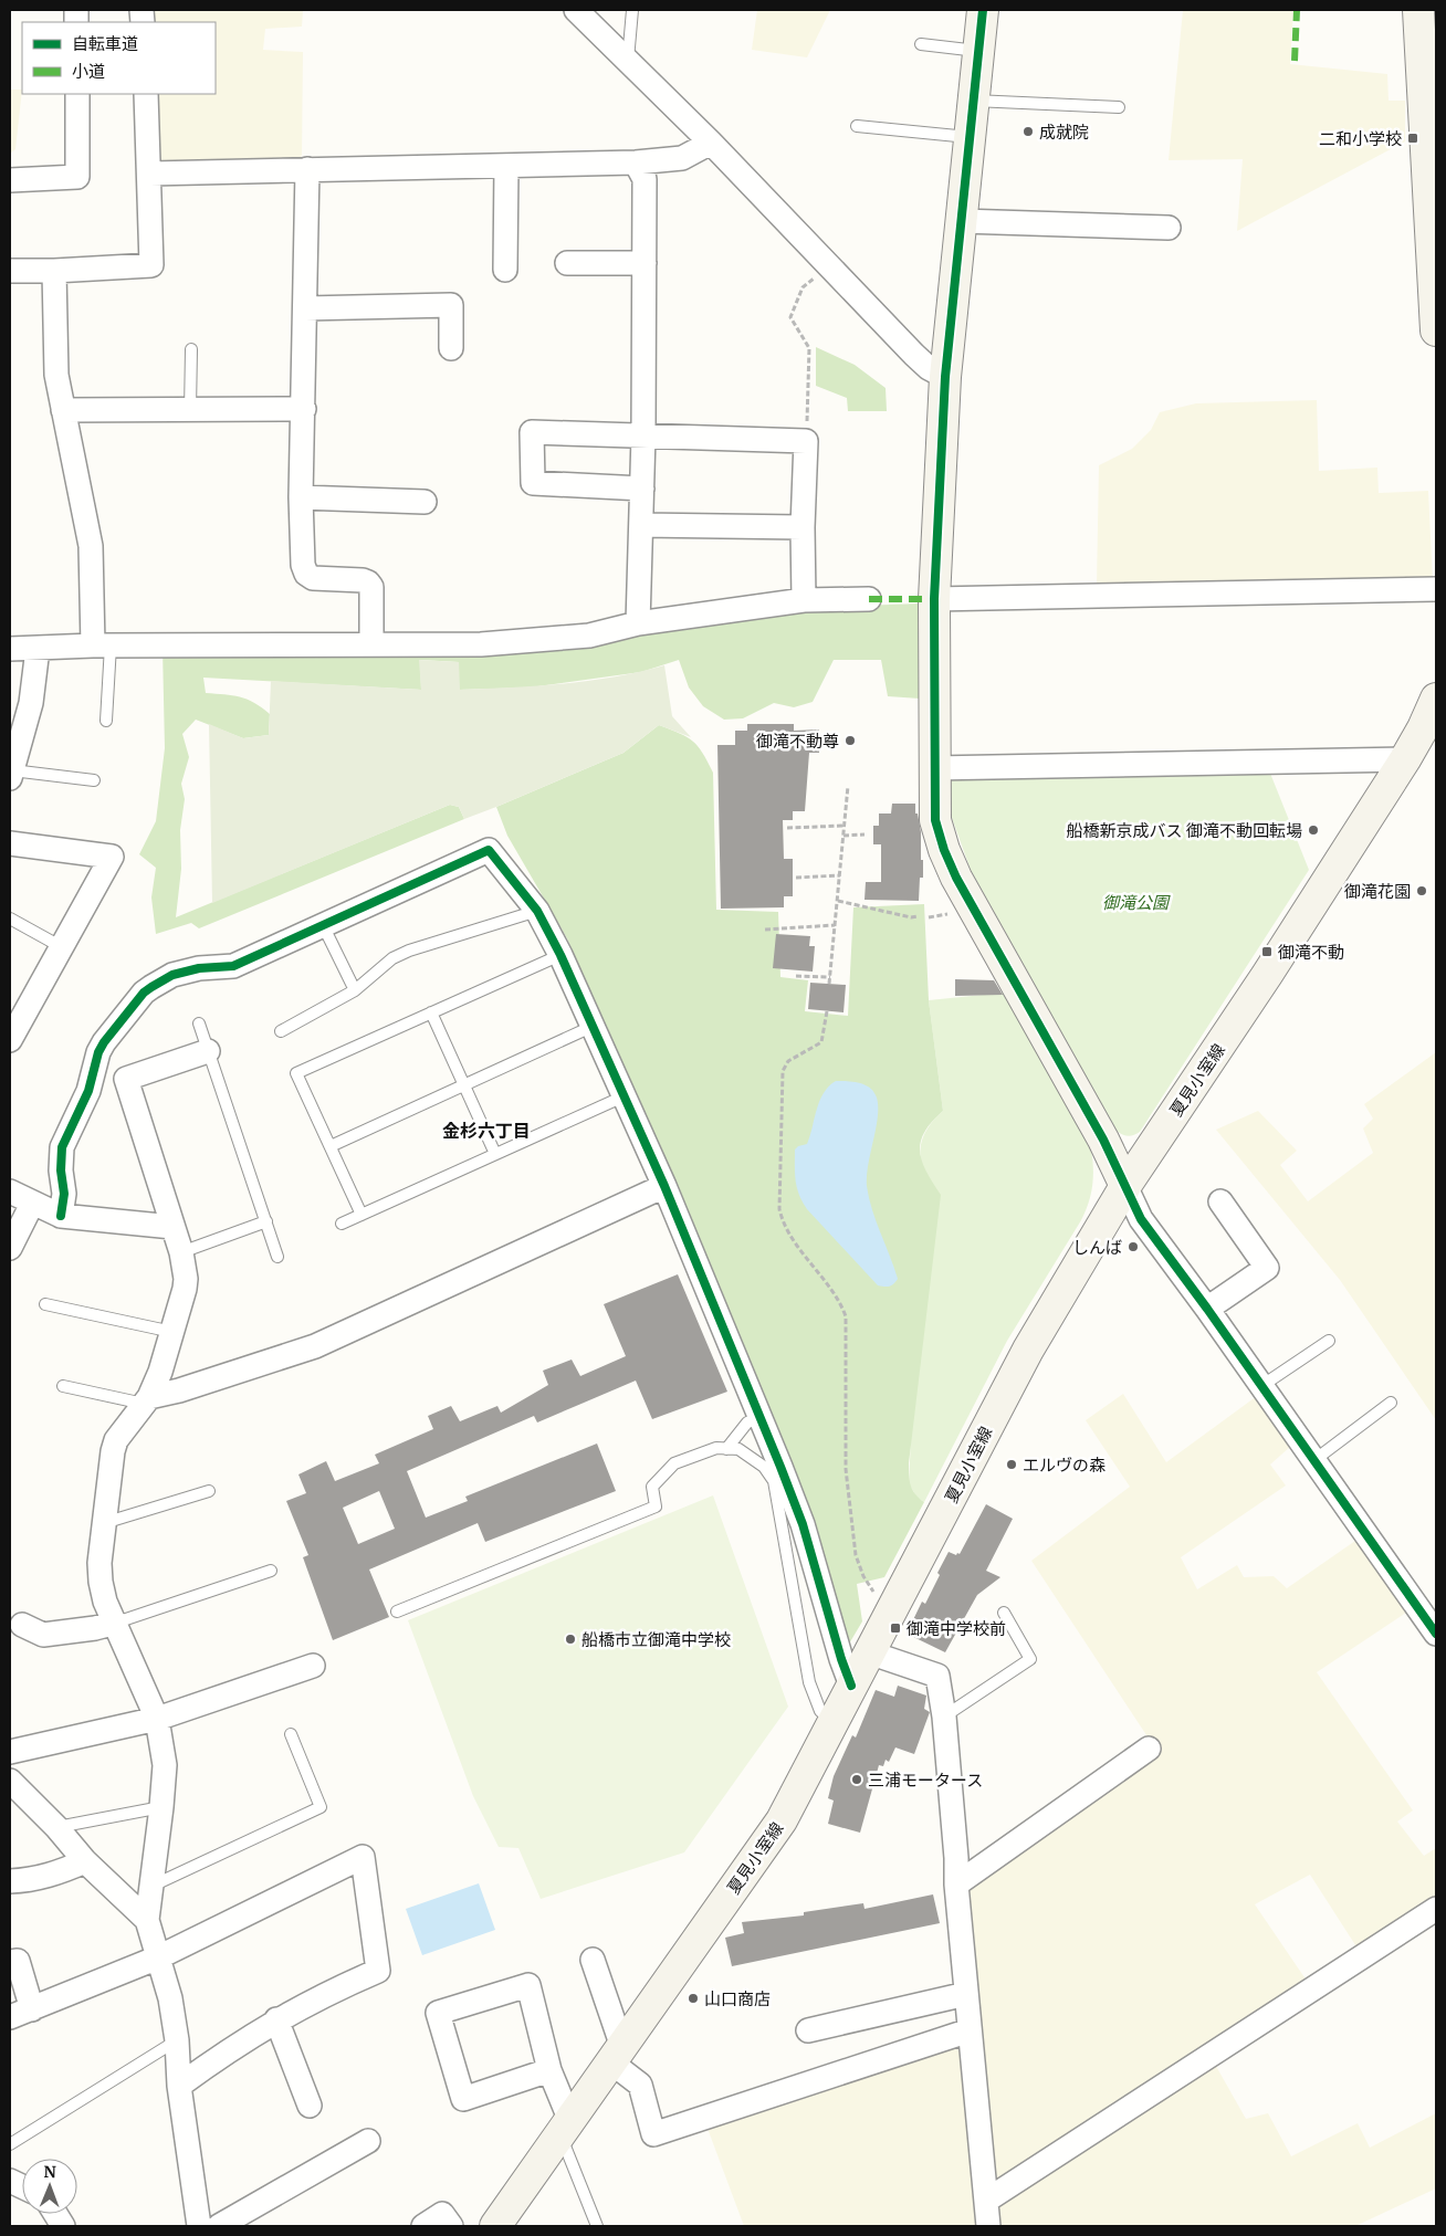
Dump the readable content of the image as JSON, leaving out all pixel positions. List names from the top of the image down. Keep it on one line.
{"streets":{"main road":["夏見小室線"]},"districts":["金杉六丁目"],"parks":["御滝公園"],"places":{"other":["成就院","御滝不動尊","船橋新京成バス 御滝不動回転場","御滝花園","しんば","エルヴの森","船橋市立御滝中学校","三浦モータース","山口商店"],"transit":["二和小学校","御滝不動","御滝中学校前"]},"legend":["自転車道","小道"],"north":"top"}
